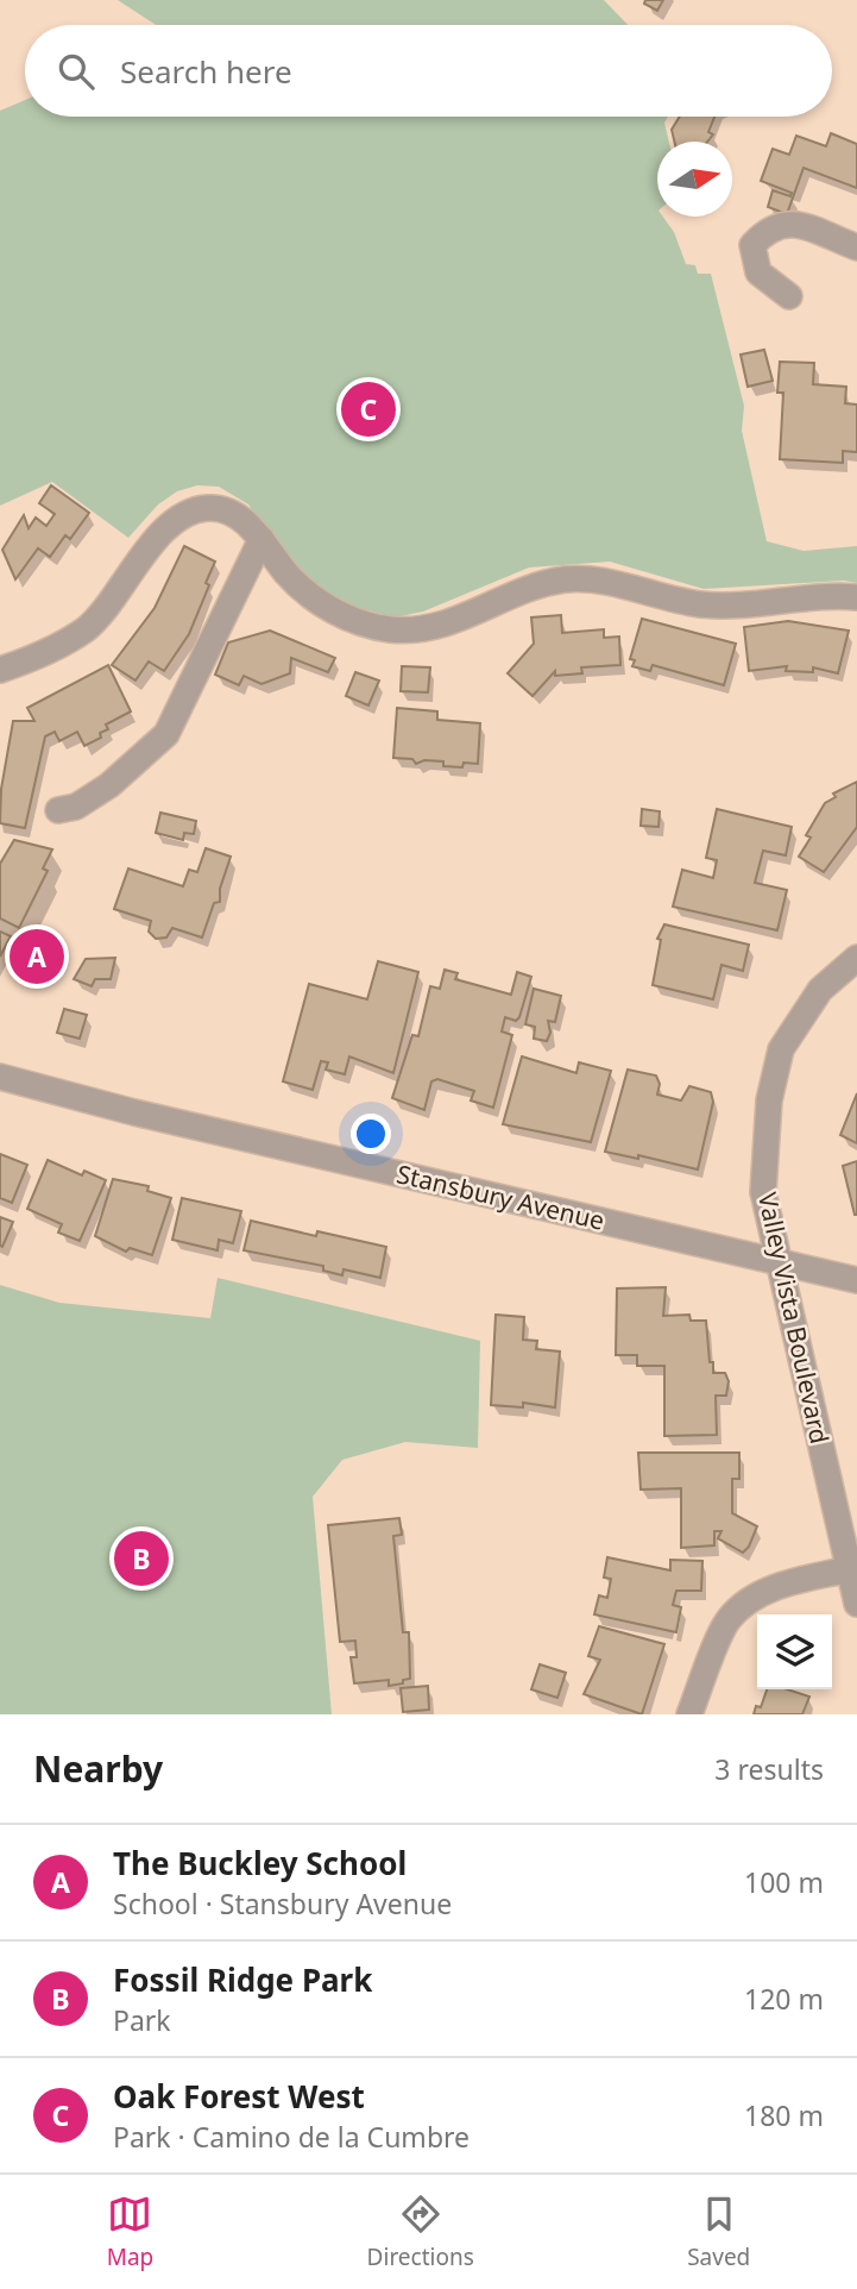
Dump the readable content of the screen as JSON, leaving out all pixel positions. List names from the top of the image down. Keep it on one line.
{"streets":{"street":["Stansbury Avenue","Valley Vista Boulevard"]},"crossings":[["Stansbury Avenue","Valley Vista Boulevard"]],"north":"right","page":{"search":"Search here","pins":["C","A","B"],"heading":["Nearby","3 results"],"list":[{"mark":"A","name":"The Buckley School","note":"School · Stansbury Avenue","value":"100 m"},{"mark":"B","name":"Fossil Ridge Park","note":"Park","value":"120 m"},{"mark":"C","name":"Oak Forest West","note":"Park · Camino de la Cumbre","value":"180 m"}],"nav":["Map","Directions","Saved"]}}
